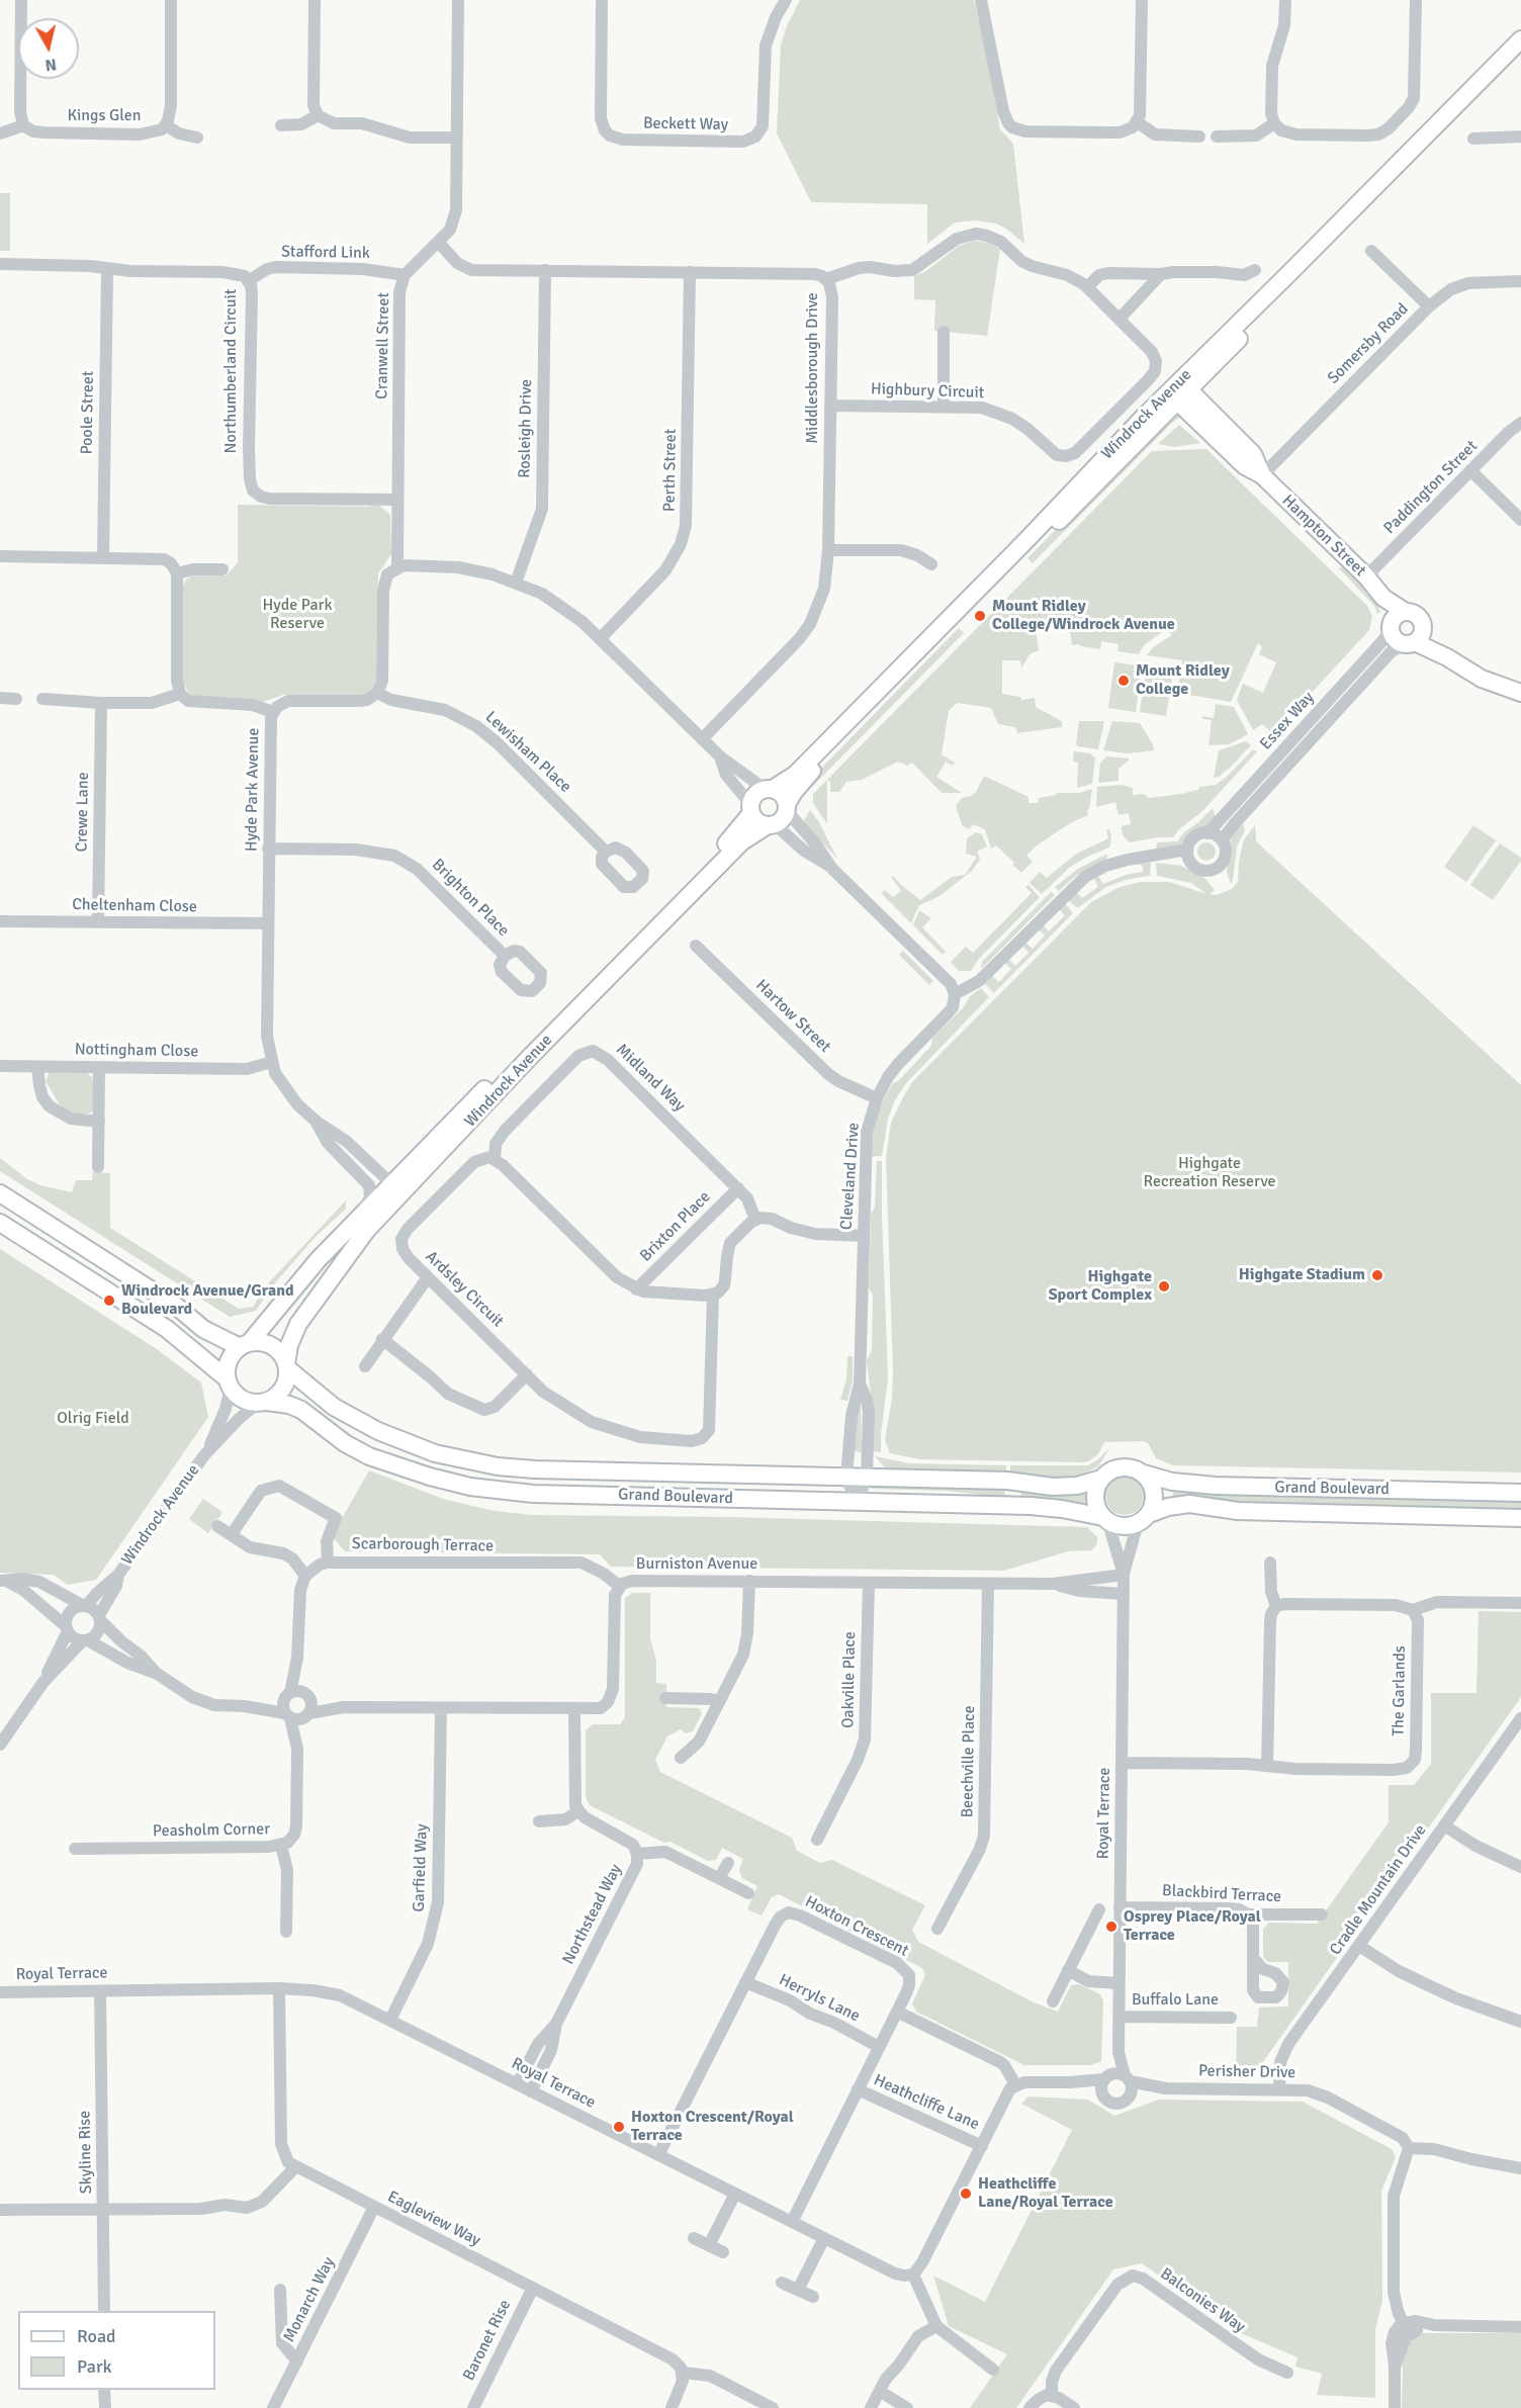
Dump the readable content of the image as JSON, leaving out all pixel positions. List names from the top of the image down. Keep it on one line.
{"streets":{"street":["Kings Glen","Beckett Way","Stafford Link","Somersby Road","Cranwell Street","Middlesborough Drive","Northumberland Circuit","Highbury Circuit","Poole Street","Windrock Avenue","Rosleigh Drive","Perth Street","Paddington Street","Hampton Street","Essex Way","Lewisham Place","Hyde Park Avenue","Crewe Lane","Brighton Place","Cheltenham Close","Hartow Street","Nottingham Close","Midland Way","Cleveland Drive","Brixton Place","Ardsley Circuit","Grand Boulevard","Scarborough Terrace","Burniston Avenue","Oakville Place","The Garlands","Beechville Place","Royal Terrace","Peasholm Corner","Garfield Way","Cradle Mountain Drive","Blackbird Terrace","Northstead Way","Hoxton Crescent","Herryls Lane","Buffalo Lane","Perisher Drive","Heathcliffe Lane","Skyline Rise","Eagleview Way","Monarch Way","Balconies Way","Baronet Rise"]},"crossings":[["Stafford Link","Cranwell Street"],["Stafford Link","Northumberland Circuit"],["Somersby Road","Hampton Street"],["Cranwell Street","Middlesborough Drive"],["Cranwell Street","Northumberland Circuit"],["Middlesborough Drive","Highbury Circuit"],["Middlesborough Drive","Rosleigh Drive"],["Middlesborough Drive","Perth Street"],["Northumberland Circuit","Poole Street"],["Windrock Avenue","Hampton Street"],["Windrock Avenue","Hyde Park Avenue"],["Windrock Avenue","Grand Boulevard"],["Paddington Street","Hampton Street"],["Hampton Street","Essex Way"],["Essex Way","Cleveland Drive"],["Lewisham Place","Hyde Park Avenue"],["Hyde Park Avenue","Brighton Place"],["Hyde Park Avenue","Cheltenham Close"],["Hyde Park Avenue","Nottingham Close"],["Crewe Lane","Cheltenham Close"],["Hartow Street","Cleveland Drive"],["Midland Way","Brixton Place"],["Midland Way","Ardsley Circuit"],["Cleveland Drive","Grand Boulevard"],["Grand Boulevard","Royal Terrace"],["Scarborough Terrace","Burniston Avenue"],["Burniston Avenue","Oakville Place"],["Burniston Avenue","Beechville Place"],["Burniston Avenue","Royal Terrace"],["Burniston Avenue","Peasholm Corner"],["Burniston Avenue","Garfield Way"],["The Garlands","Royal Terrace"],["Royal Terrace","Garfield Way"],["Royal Terrace","Blackbird Terrace"],["Royal Terrace","Northstead Way"],["Royal Terrace","Hoxton Crescent"],["Royal Terrace","Buffalo Lane"],["Royal Terrace","Perisher Drive"],["Royal Terrace","Skyline Rise"],["Cradle Mountain Drive","Perisher Drive"],["Hoxton Crescent","Herryls Lane"],["Hoxton Crescent","Heathcliffe Lane"],["Eagleview Way","Monarch Way"],["Eagleview Way","Baronet Rise"]],"parks":["Hyde Park Reserve","Highgate Recreation Reserve","Olrig Field"],"places":["Mount Ridley College/Windrock Avenue","Mount Ridley College","Highgate Stadium","Highgate Sport Complex","Windrock Avenue/Grand Boulevard","Osprey Place/Royal Terrace","Hoxton Crescent/Royal Terrace","Heathcliffe Lane/Royal Terrace"],"legend":["Road","Park"],"north":"bottom"}
